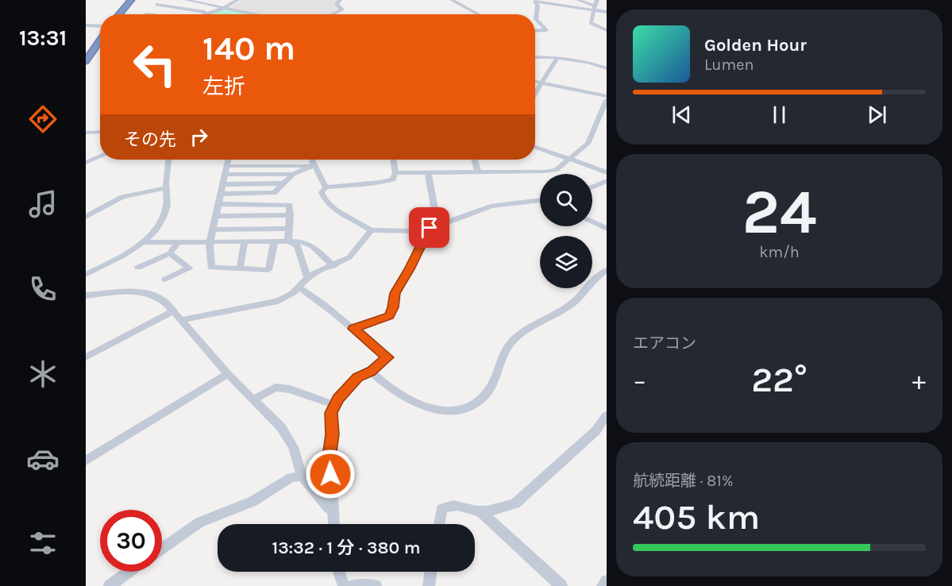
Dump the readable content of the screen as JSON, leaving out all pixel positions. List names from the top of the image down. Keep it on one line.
{"page":{"tabs":"13:31","turn":["140 m","左折"],"song":["Golden Hour","Lumen"],"then":"その先","tile":[["24","km/h"],"エアコン",["航続距離 · 81%","405 km"]],"heat":["−","22°","+"],"limit":"30","trip":"13:32 · 1 分 · 380 m"}}
